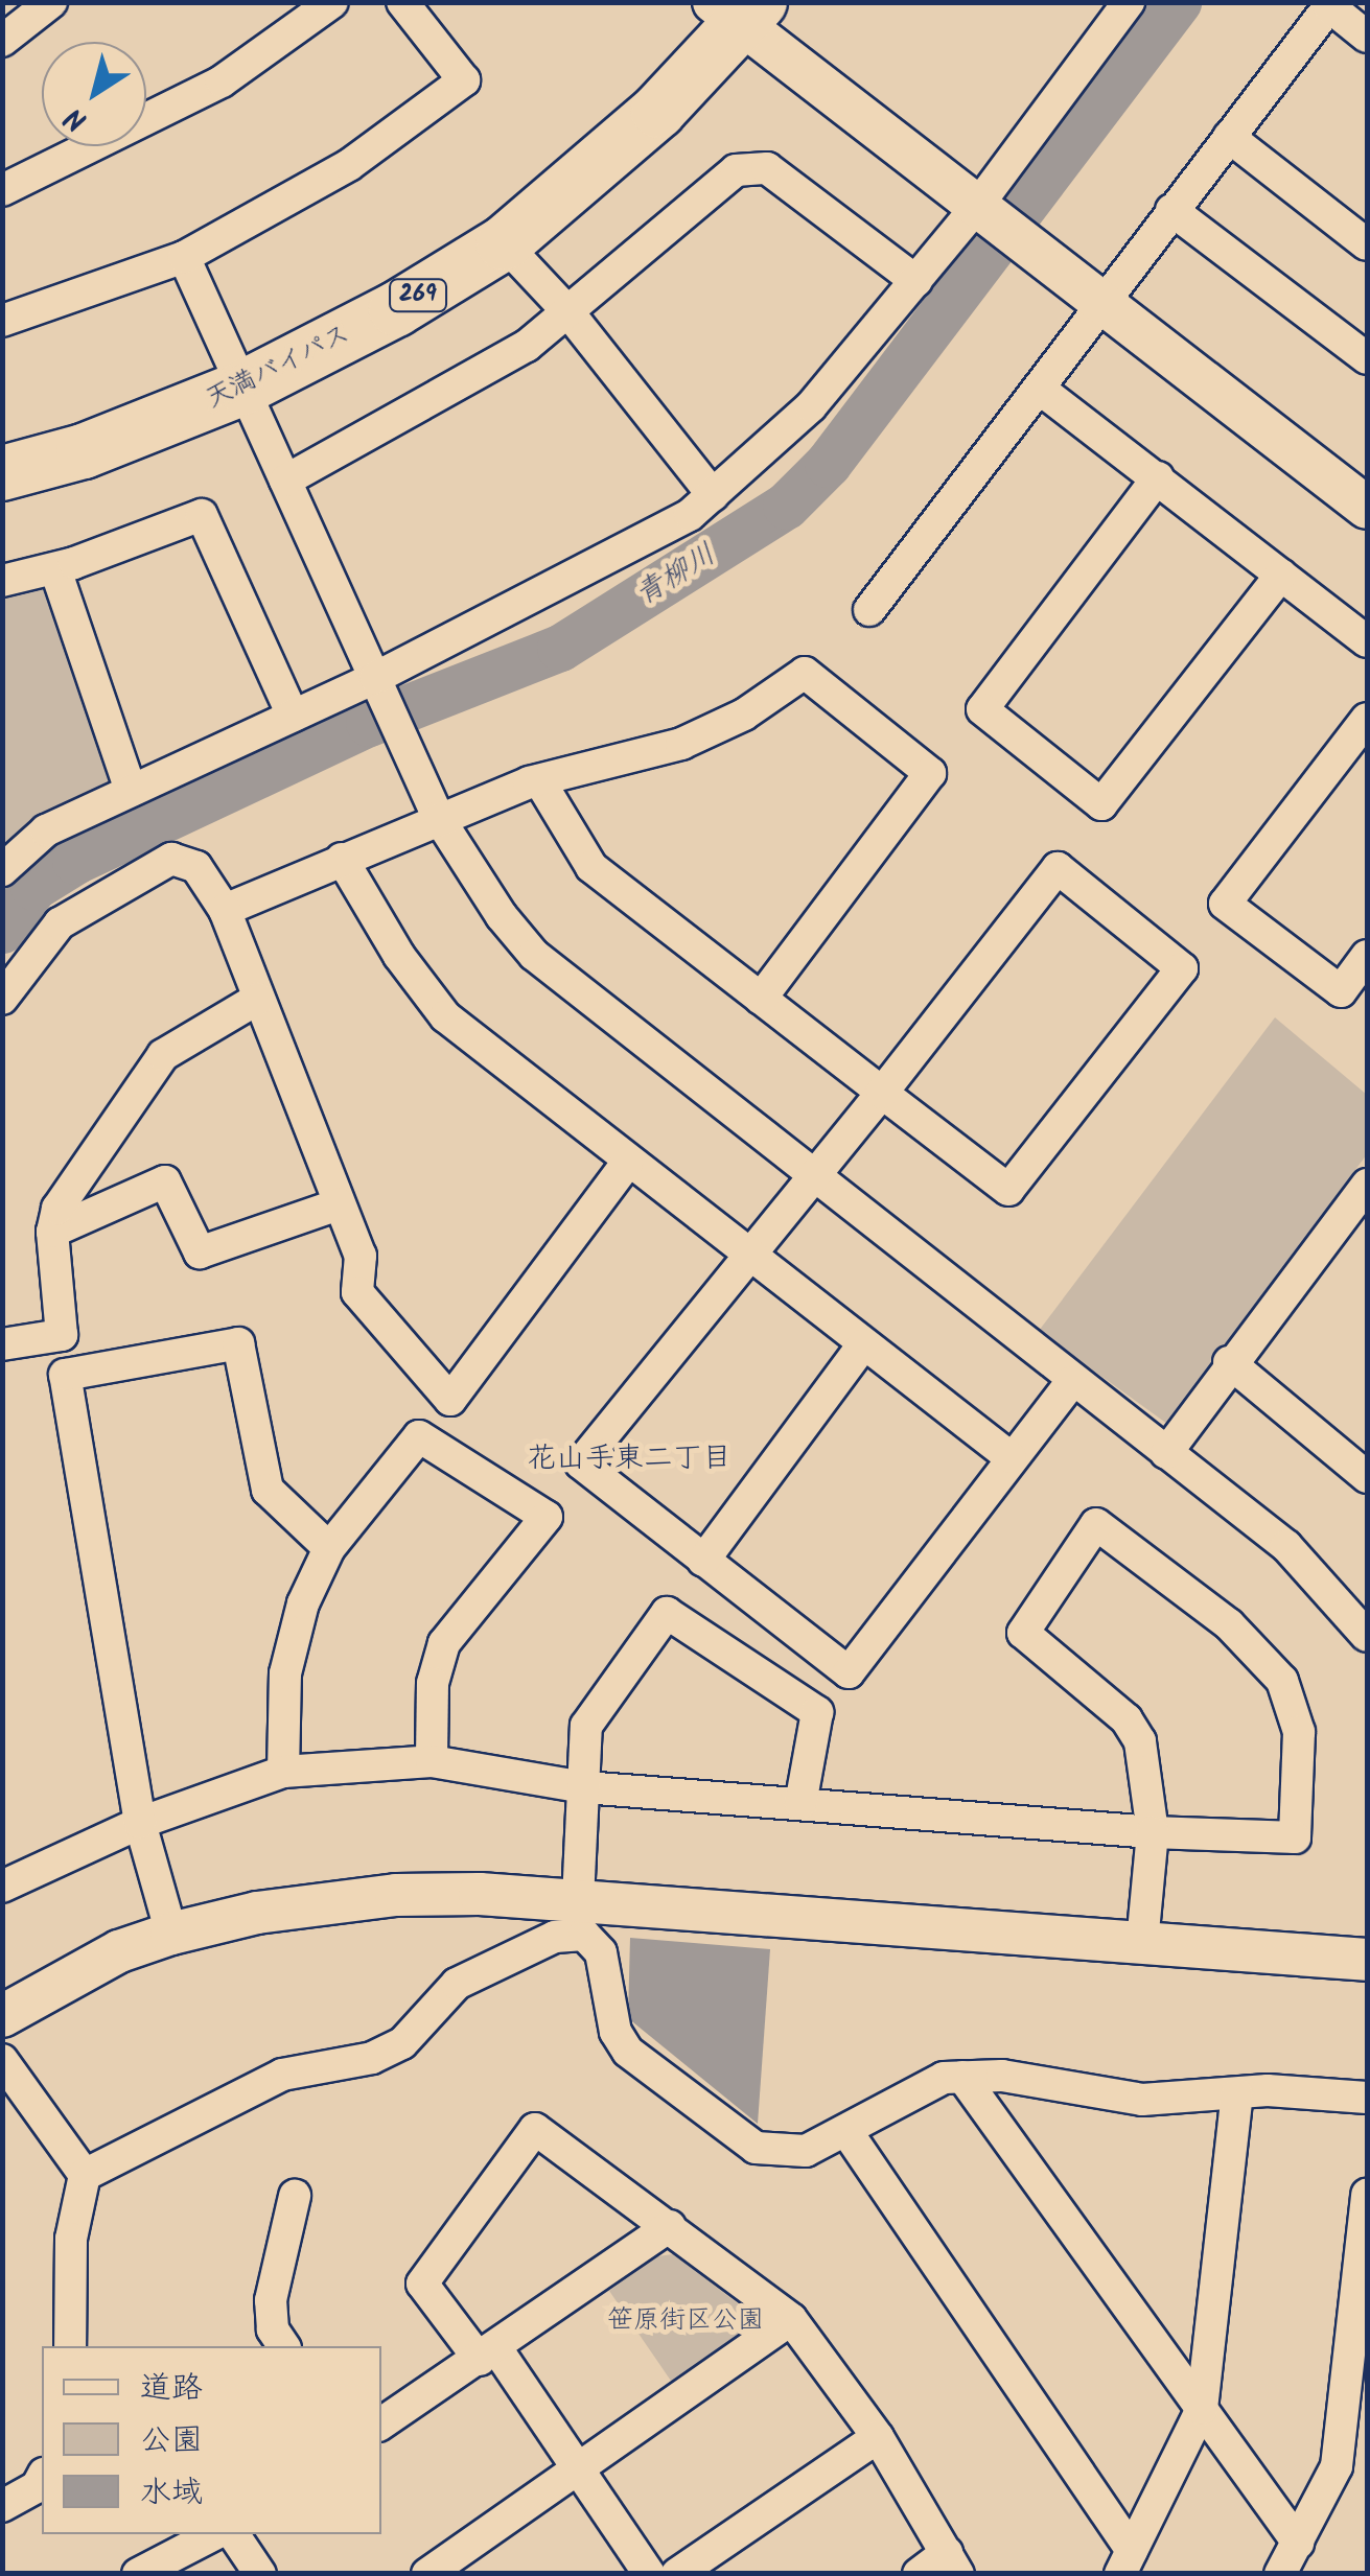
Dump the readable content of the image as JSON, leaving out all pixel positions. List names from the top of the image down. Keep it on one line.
{"streets":{"highway":["269","天満バイパス"]},"districts":["花山手東二丁目"],"water":["青柳川"],"parks":["笹原街区公園"],"legend":["道路","公園","水域"],"north":"bottom left"}
